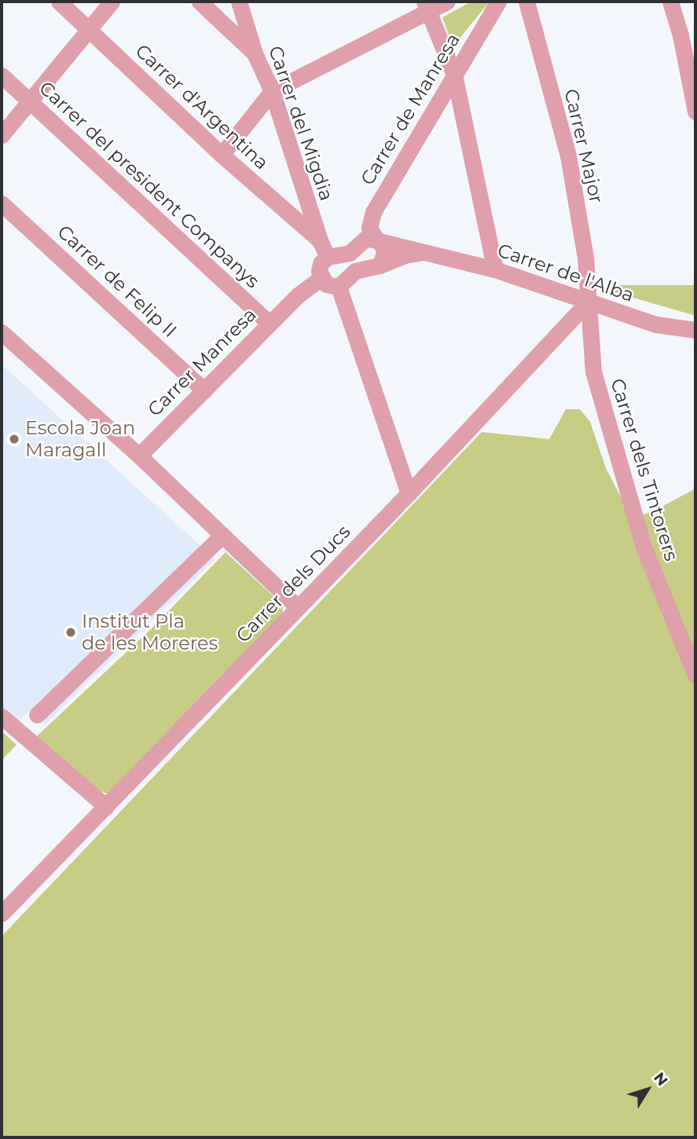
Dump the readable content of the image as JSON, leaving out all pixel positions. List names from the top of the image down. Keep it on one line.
{"streets":{"street":["Carrer d'Argentina","Carrer de Manresa","Carrer del Migdia","Carrer Major","Carrer del president Companys","Carrer de l'Alba","Carrer de Felip II","Carrer Manresa","Carrer dels Tintorers","Carrer dels Ducs"]},"crossings":[["Carrer d'Argentina","Carrer del Migdia"],["Carrer de Manresa","Carrer de l'Alba"],["Carrer Major","Carrer de l'Alba"],["Carrer Major","Carrer dels Tintorers"],["Carrer Major","Carrer dels Ducs"],["Carrer del president Companys","Carrer Manresa"],["Carrer de l'Alba","Carrer dels Tintorers"],["Carrer de l'Alba","Carrer dels Ducs"],["Carrer de Felip II","Carrer Manresa"],["Carrer dels Tintorers","Carrer dels Ducs"]],"places":["Escola Joan Maragall","Institut Pla de les Moreres"],"north":"top right"}
